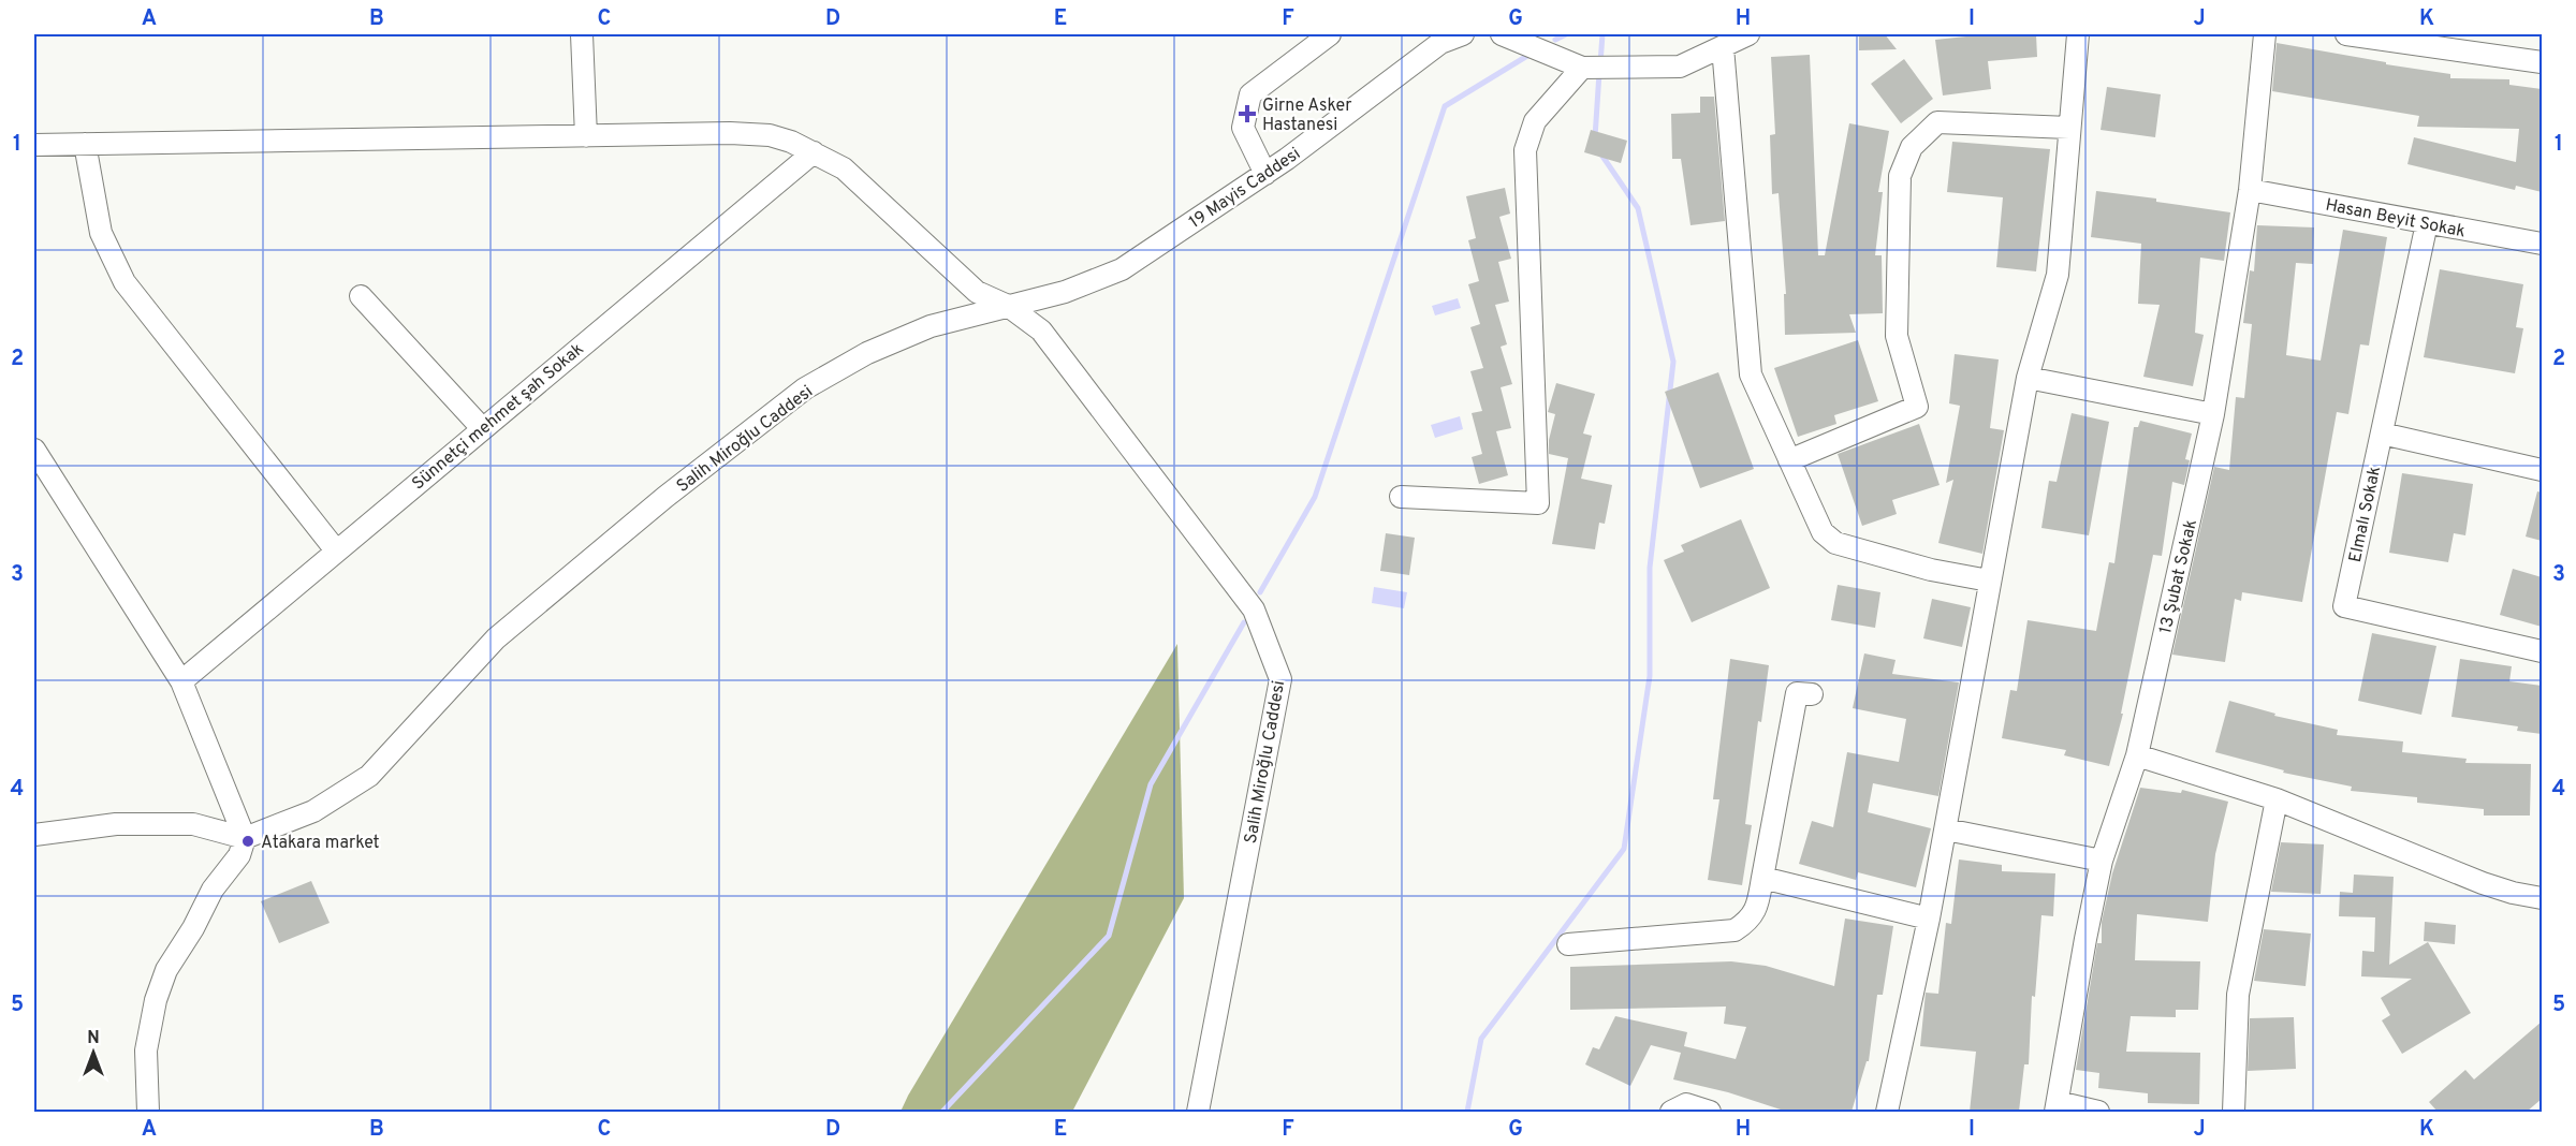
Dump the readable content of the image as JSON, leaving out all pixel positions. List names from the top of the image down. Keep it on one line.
{"streets":{"street":["19 Mayis Caddesi","Hasan Beyit Sokak","Sünnetçi mehmet şah Sokak","Salih Miroğlu Caddesi","Elmalı Sokak","13 Şubat Sokak"]},"crossings":[["19 Mayis Caddesi","Salih Miroğlu Caddesi"],["Hasan Beyit Sokak","Elmalı Sokak"],["Hasan Beyit Sokak","13 Şubat Sokak"]],"places":{"health":["Girne Asker Hastanesi"],"other":["Atakara market"]},"north":"top","grid":{"columns":["A","B","C","D","E","F","G","H","I","J","K"],"rows":["1","2","3","4","5"]}}
